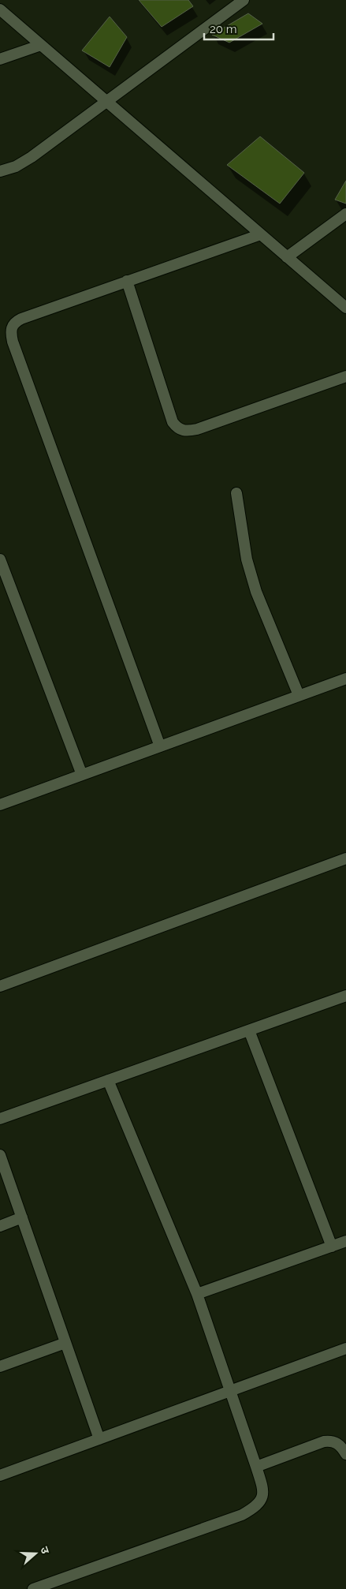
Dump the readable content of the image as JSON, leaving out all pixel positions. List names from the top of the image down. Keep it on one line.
{"scale_bar":"20 m","north":"right"}
